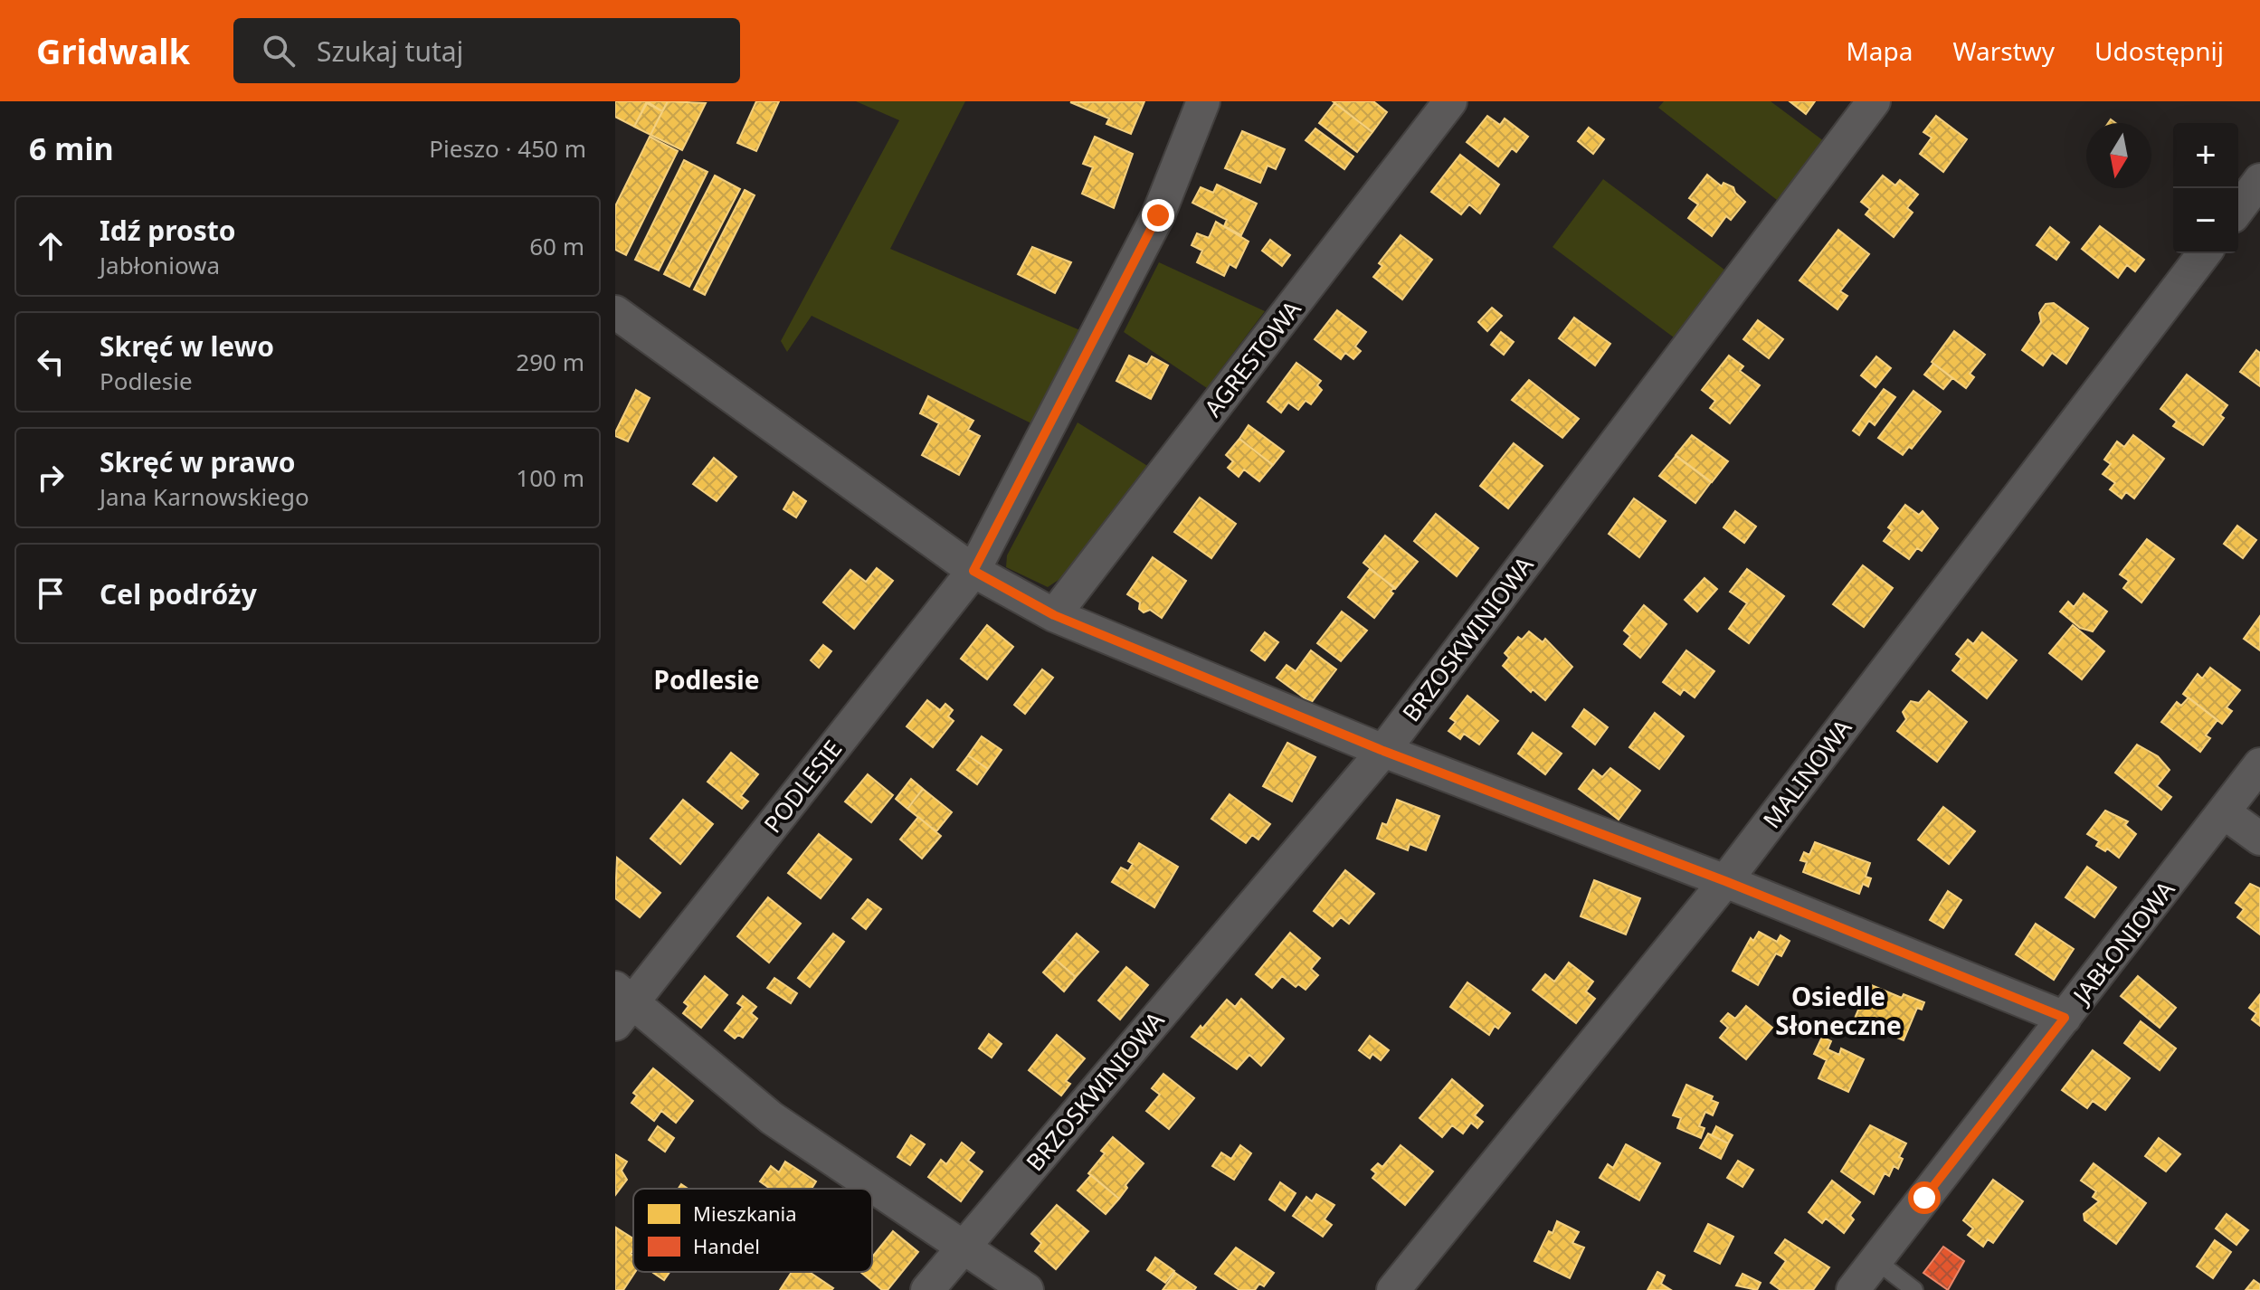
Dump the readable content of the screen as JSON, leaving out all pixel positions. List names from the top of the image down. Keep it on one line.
{"streets":{"street":["AGRESTOWA","BRZOSKWINIOWA","MALINOWA","PODLESIE","JABŁONIOWA"]},"districts":["Podlesie","Osiedle Słoneczne"],"legend":["Mieszkania","Handel"],"north":"bottom","page":{"header":"Gridwalk","search":"Szukaj tutaj","nav":["Mapa","Warstwy","Udostępnij"],"heading":["6 min","Pieszo · 450 m"],"map_buttons":["+","−"],"list":[["Idź prosto","Jabłoniowa","60 m"],["Skręć w lewo","Podlesie","290 m"],["Skręć w prawo","Jana Karnowskiego","100 m"],"Cel podróży"]}}
